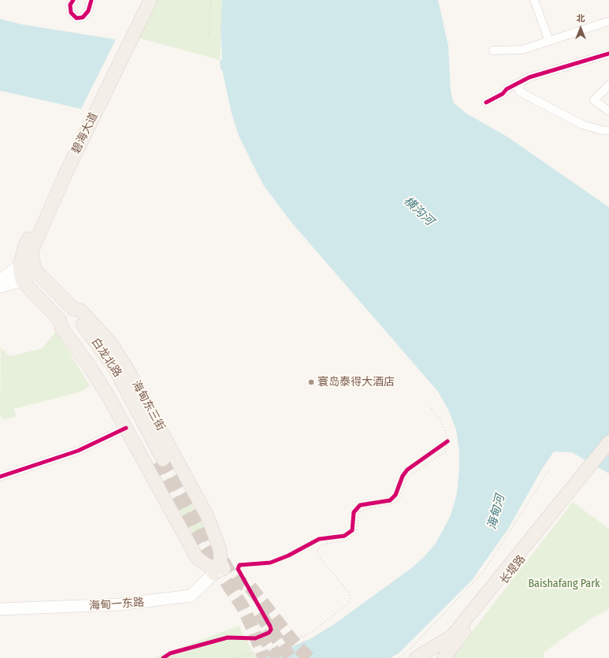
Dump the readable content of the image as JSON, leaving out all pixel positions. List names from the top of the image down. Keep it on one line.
{"streets":{"main road":["碧海大道","白龙北路","海甸东三街","长堤路","海甸一东路"]},"crossings":[["碧海大道","海甸东三街"],["白龙北路","海甸东三街"],["海甸东三街","海甸一东路"]],"water":["横沟河","海甸河"],"parks":["Baishafang Park"],"places":["寰岛泰得大酒店"],"north":"top"}
